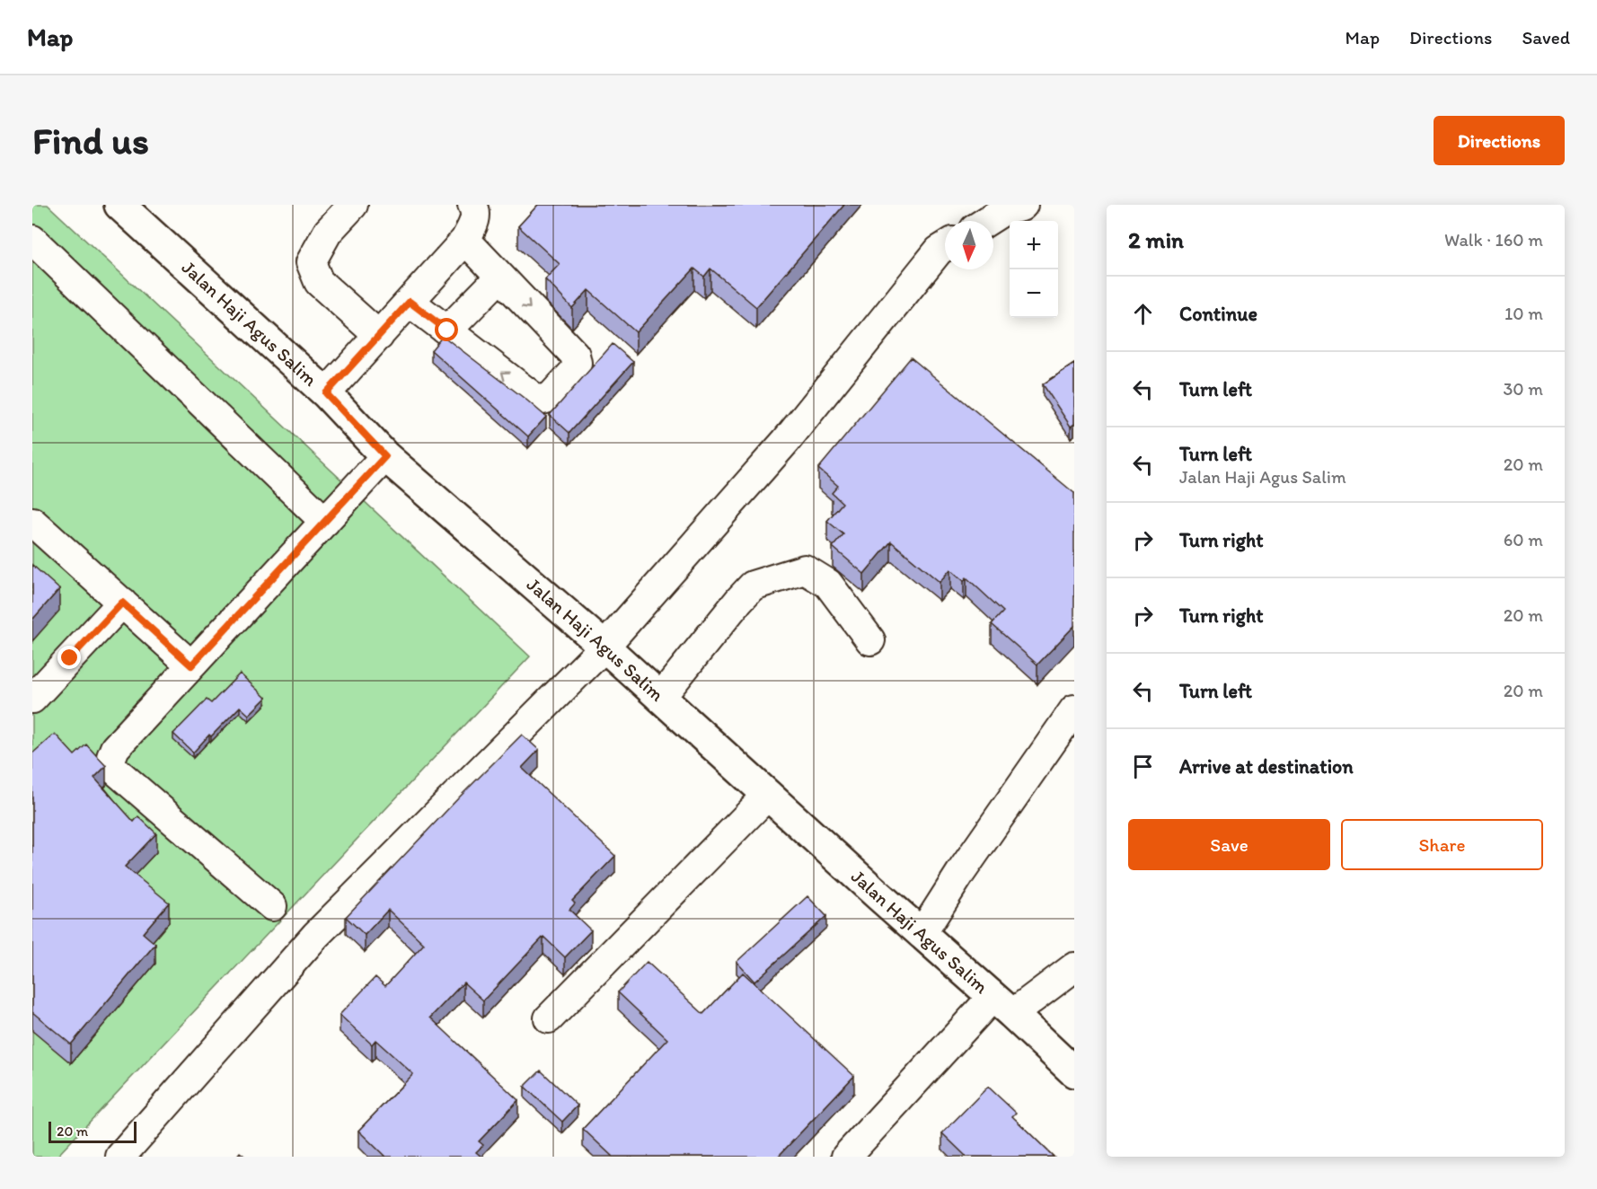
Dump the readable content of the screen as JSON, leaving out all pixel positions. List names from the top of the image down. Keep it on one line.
{"streets":{"main road":["Jalan Haji Agus Salim"]},"scale_bar":"20 m","north":"bottom","page":{"header":"Map","nav":["Map","Directions","Saved"],"buttons":["Directions",["Save","Share"]],"title":"Find us","heading":["2 min","Walk · 160 m"],"map_buttons":["+","−"],"list":[["Continue","10 m"],["Turn left","30 m"],["Turn left","Jalan Haji Agus Salim","20 m"],["Turn right","60 m"],["Turn right","20 m"],["Turn left","20 m"],"Arrive at destination"],"scale":"20 m"}}
